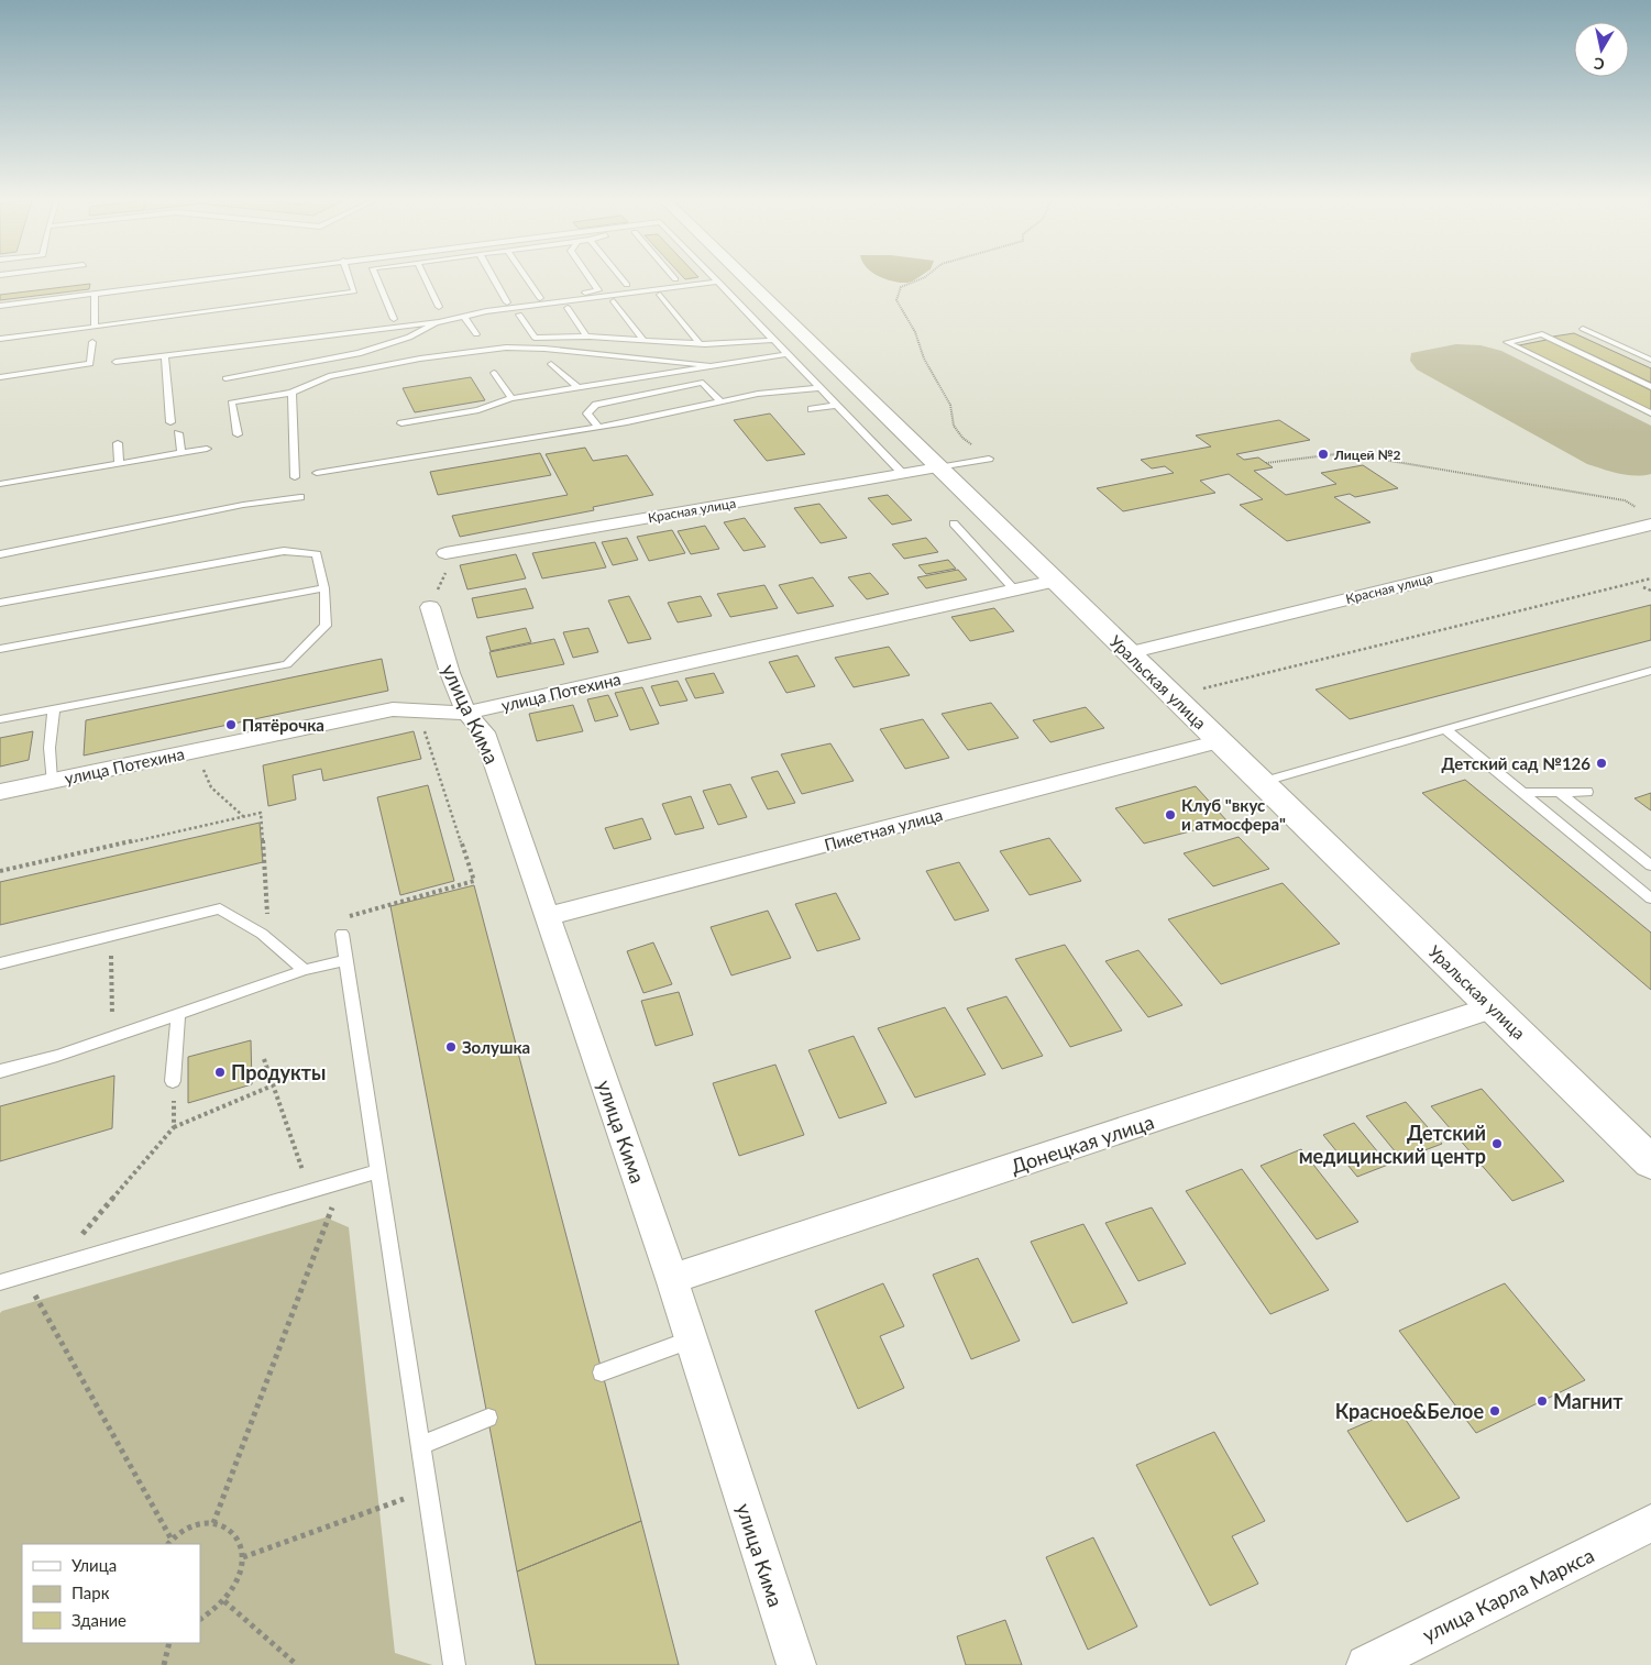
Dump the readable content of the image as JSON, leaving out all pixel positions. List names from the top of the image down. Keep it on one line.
{"streets":{"street":["Красная улица","Уральская улица","улица Потехина","улица Кима","Пикетная улица","Донецкая улица","улица Карла Маркса"]},"crossings":[["Красная улица","Уральская улица"],["Уральская улица","улица Потехина"],["Уральская улица","Пикетная улица"],["Уральская улица","Донецкая улица"],["улица Потехина","улица Кима"],["улица Кима","Пикетная улица"],["улица Кима","Донецкая улица"]],"places":["Лицей №2","Пятёрочка","Детский сад №126","Клуб \"вкус и атмосфера\"","Золушка","Продукты","Детский медицинский центр","Магнит","Красное&Белое"],"legend":["Улица","Парк","Здание"],"north":"bottom"}
